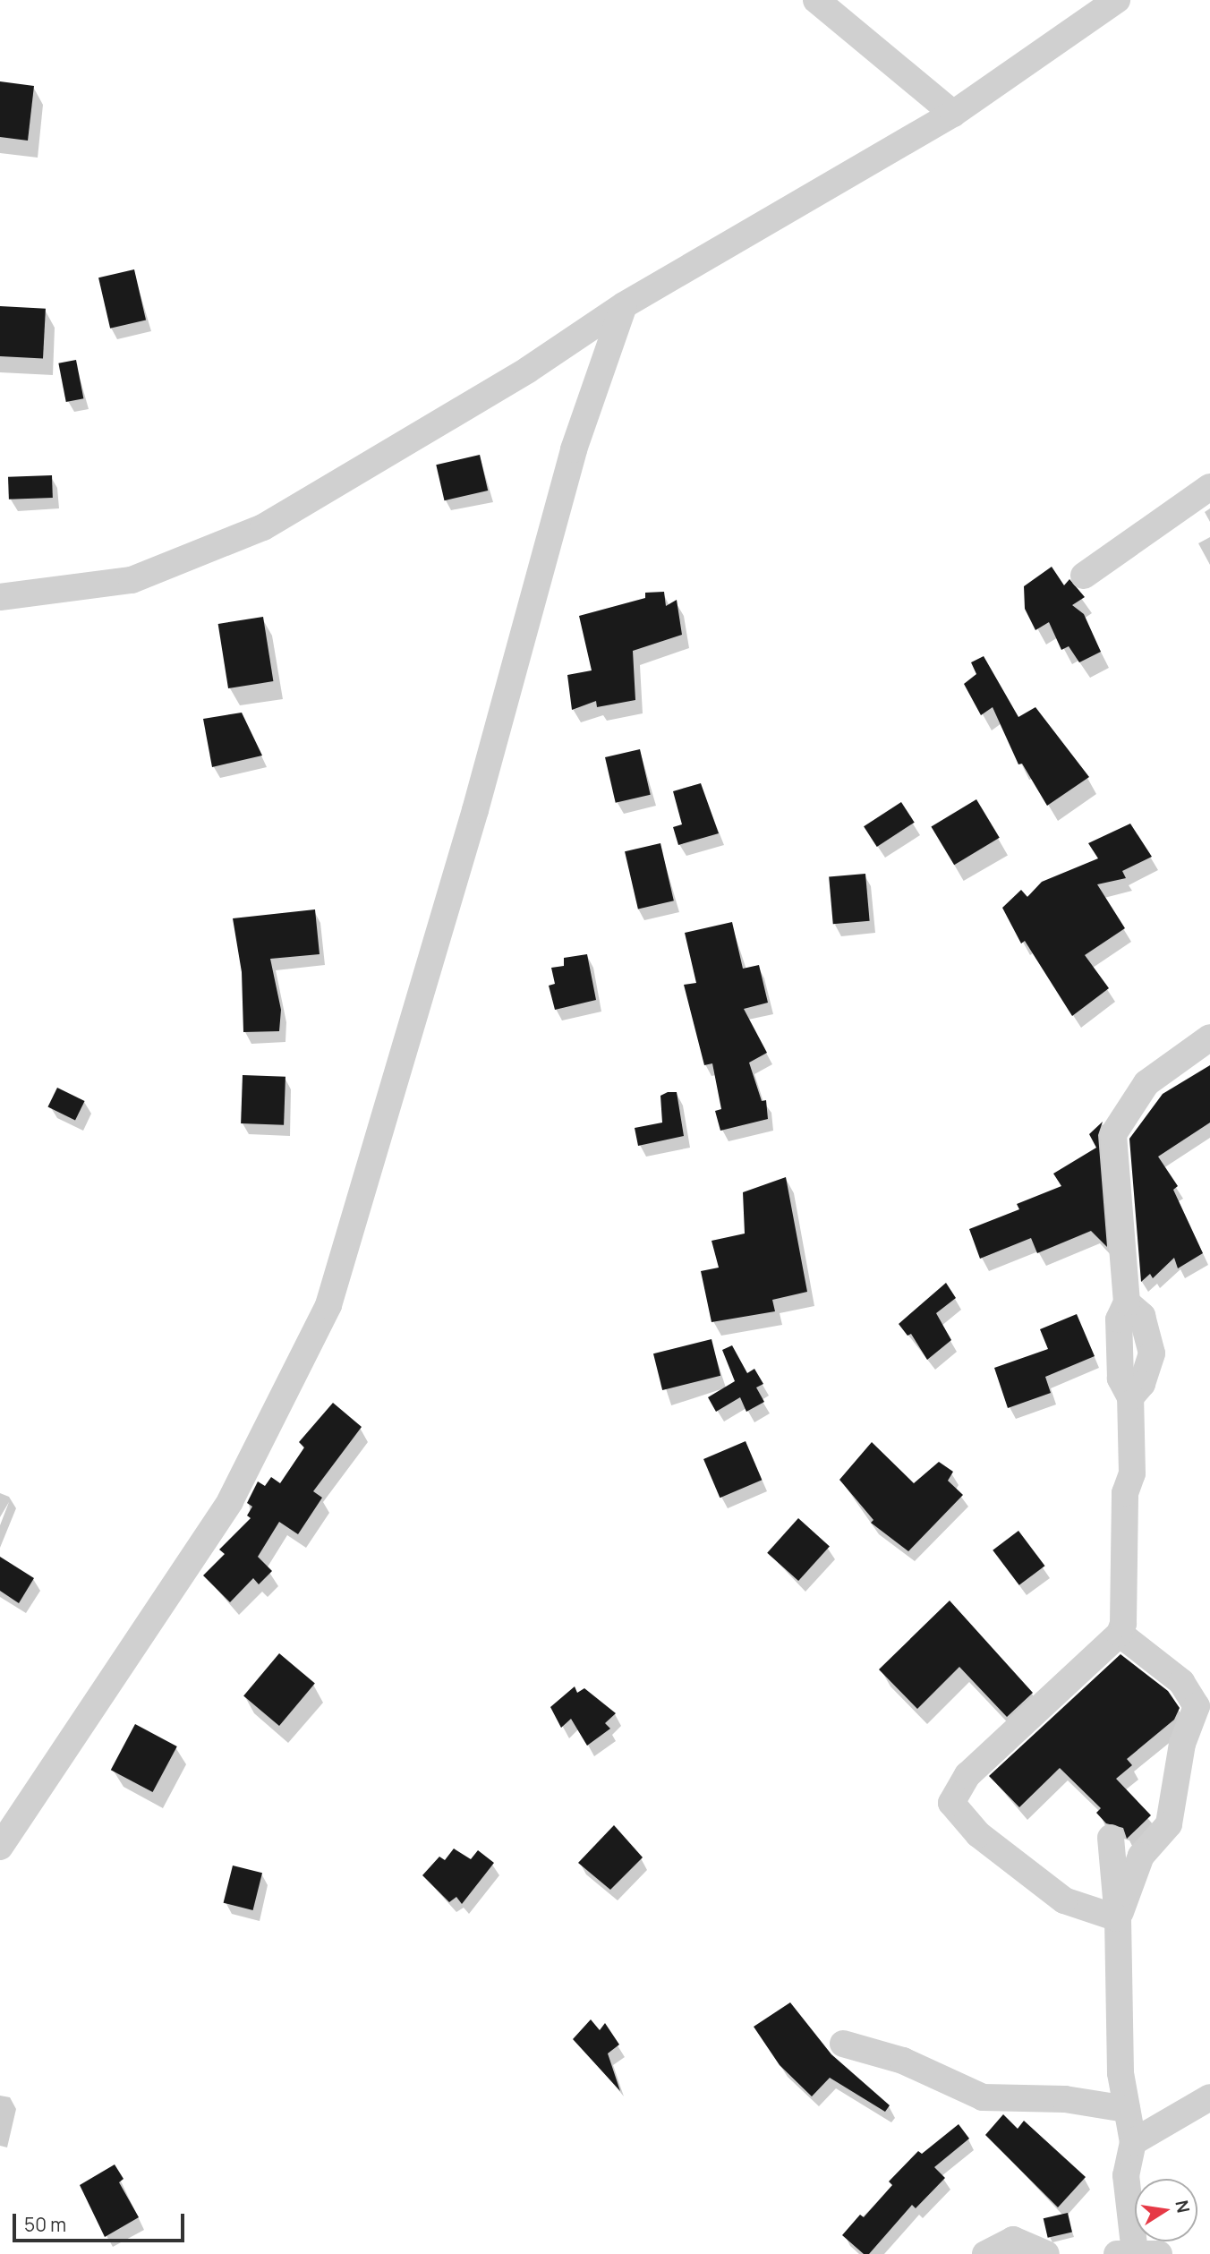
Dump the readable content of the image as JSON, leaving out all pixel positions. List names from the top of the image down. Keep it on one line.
{"scale_bar":"50 m","north":"right"}
